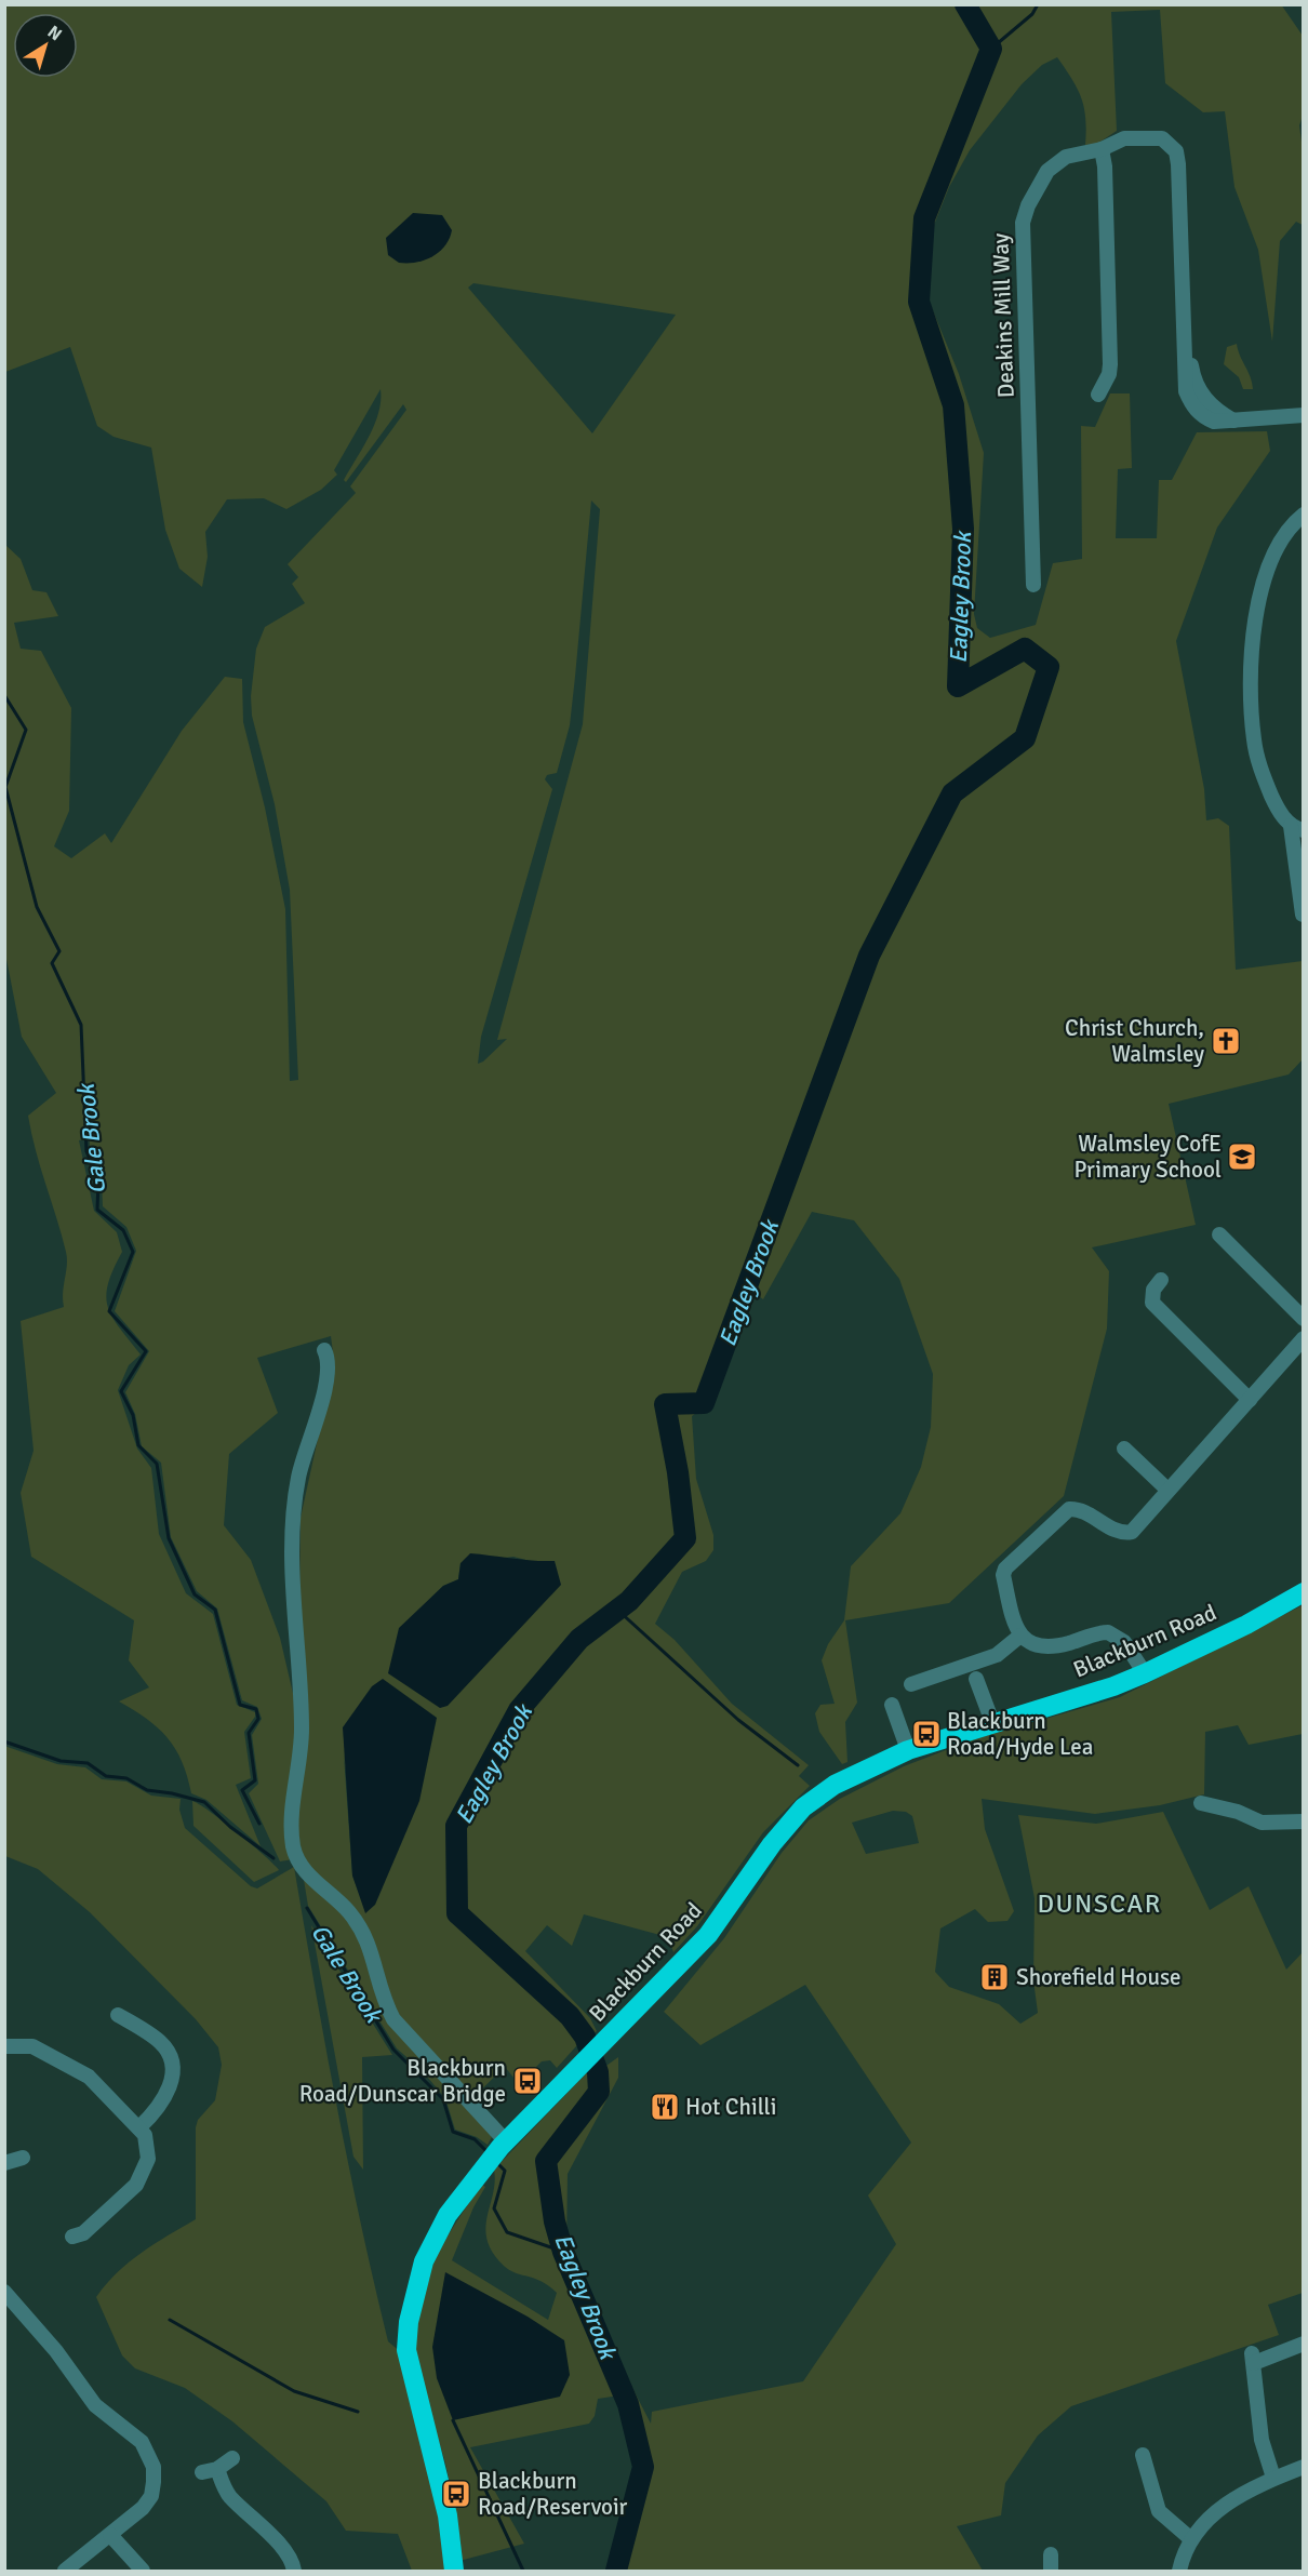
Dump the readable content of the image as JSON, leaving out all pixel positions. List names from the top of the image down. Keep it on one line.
{"streets":{"highway":["Blackburn Road"],"street":["Deakins Mill Way"]},"districts":["DUNSCAR"],"water":["Eagley Brook","Gale Brook"],"places":{"church":["Christ Church, Walmsley"],"school or university":["Walmsley CofE Primary School"],"bus stop":["Blackburn Road/Hyde Lea","Blackburn Road/Dunscar Bridge","Blackburn Road/Reservoir"],"building":["Shorefield House"],"restaurant":["Hot Chilli"]},"north":"top right"}
